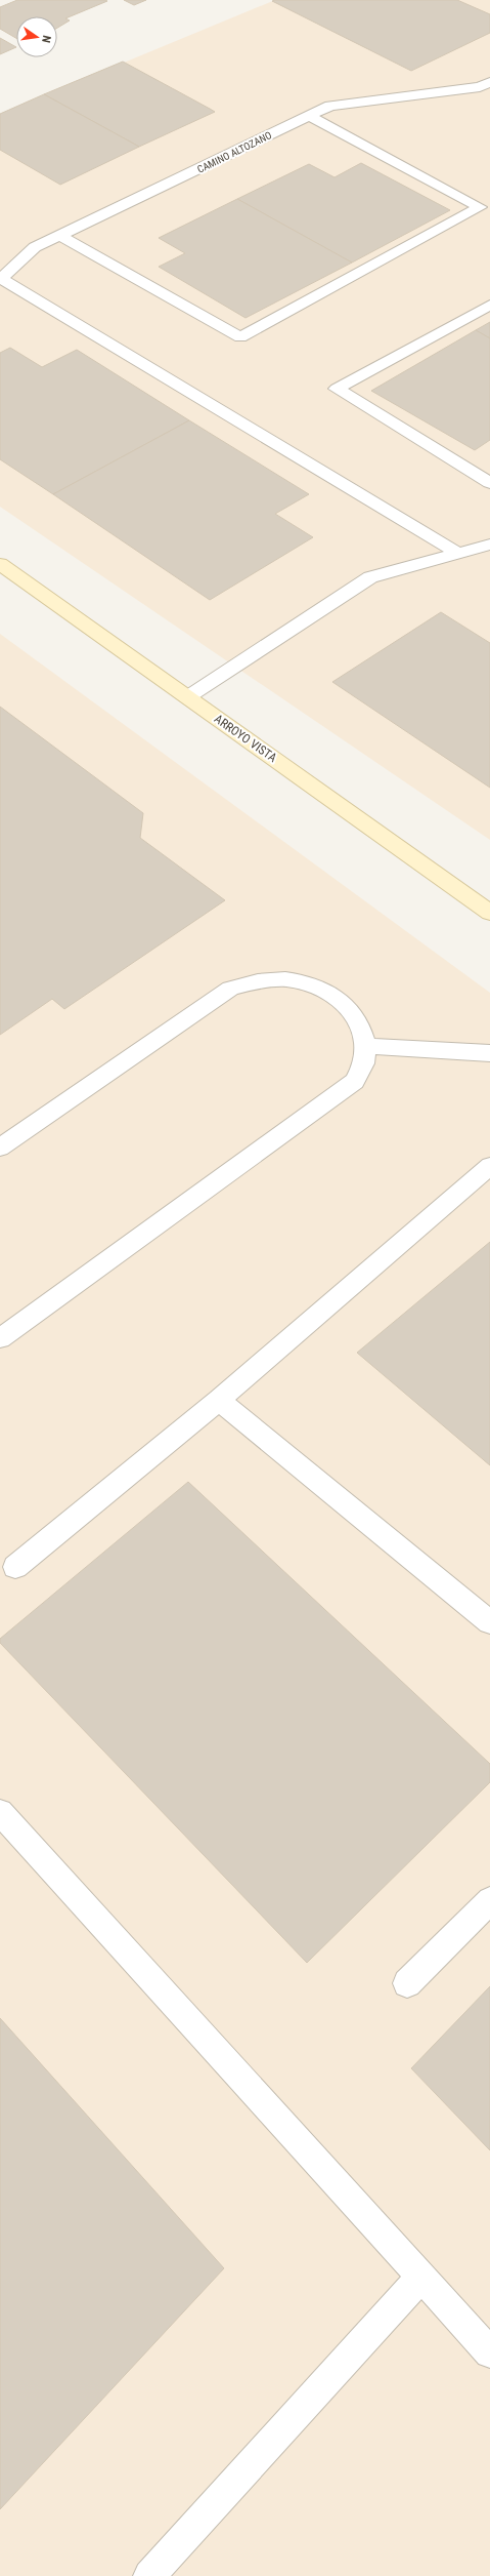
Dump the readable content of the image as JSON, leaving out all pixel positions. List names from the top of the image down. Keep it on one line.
{"streets":{"main road":["ARROYO VISTA"],"lane":["CAMINO ALTOZANO"]},"north":"right"}
